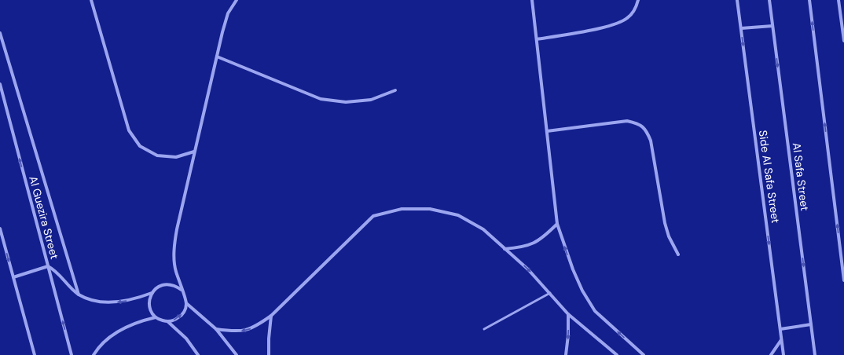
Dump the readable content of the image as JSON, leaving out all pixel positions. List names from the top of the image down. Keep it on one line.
{"streets":{"street":["Side Al Safa Street","Al Safa Street","Al Guezira Street"]},"one_way":["Side Al Safa Street","Al Safa Street"]}
